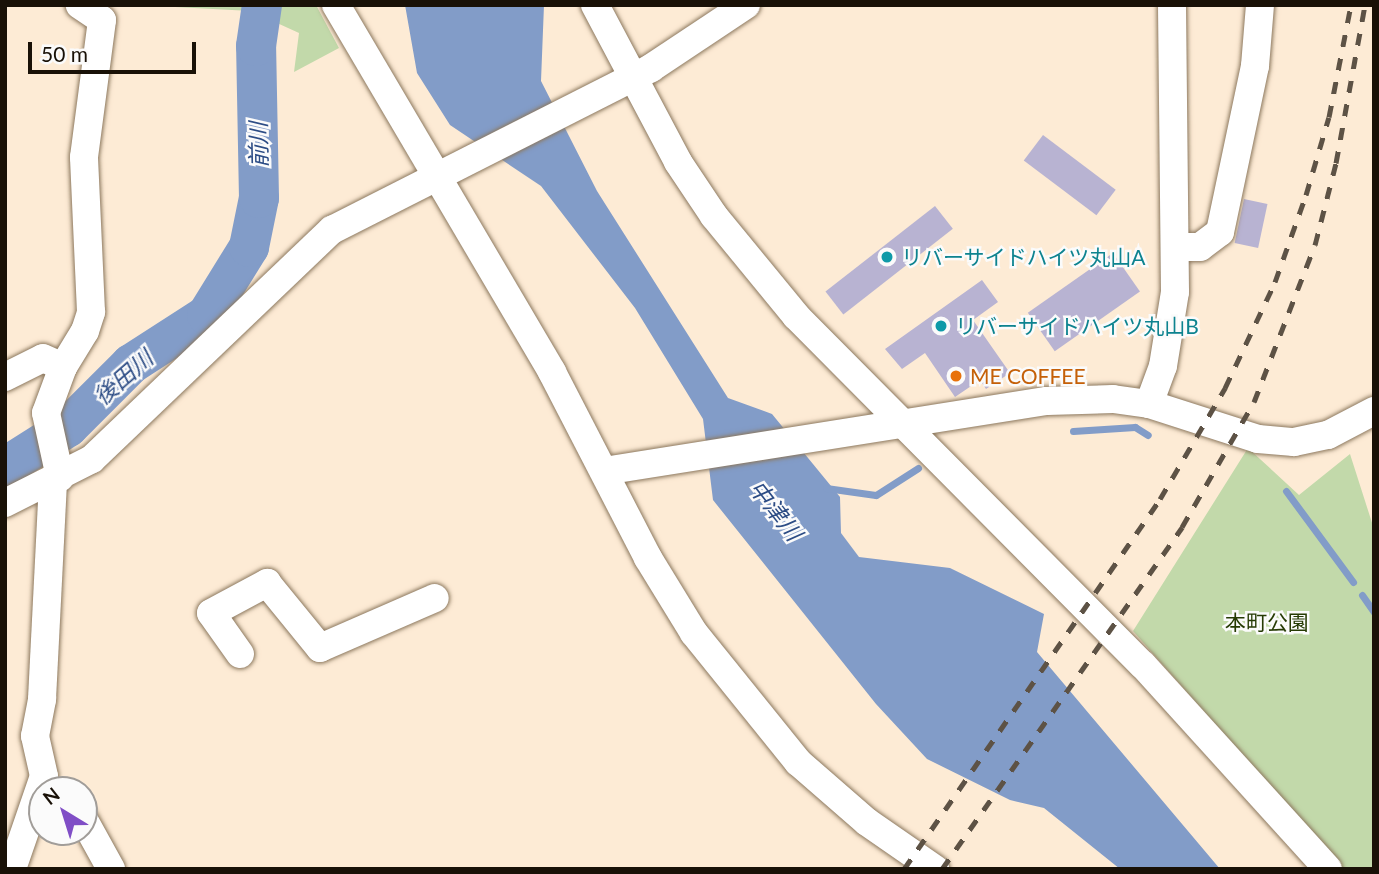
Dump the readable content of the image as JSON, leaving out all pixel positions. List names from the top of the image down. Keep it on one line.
{"water":["前川","後田川","中津川"],"parks":["本町公園"],"places":["リバーサイドハイツ丸山A","リバーサイドハイツ丸山B","ME COFFEE"],"scale_bar":"50 m","north":"top left"}
